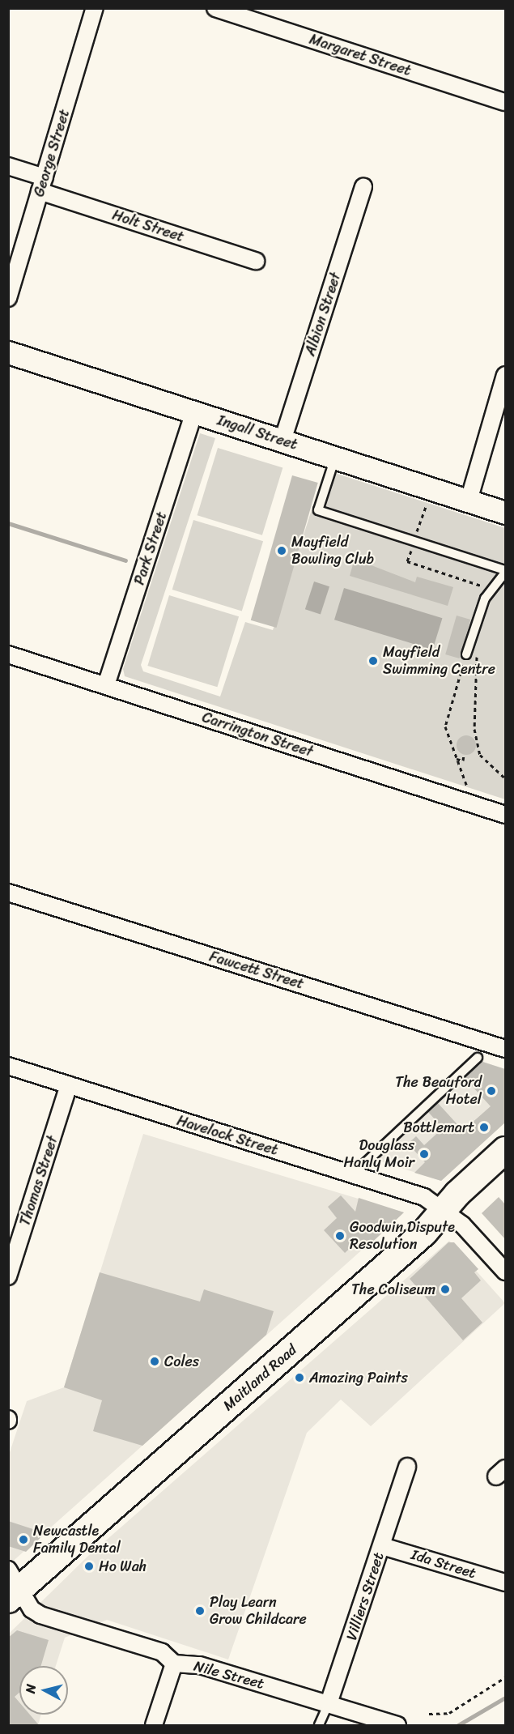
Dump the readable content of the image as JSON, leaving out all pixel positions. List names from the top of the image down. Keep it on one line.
{"streets":{"main road":["Ingall Street","Maitland Road"],"street":["Margaret Street","George Street","Holt Street","Albion Street","Park Street","Carrington Street","Fawcett Street","Havelock Street","Thomas Street","Ida Street","Villiers Street","Nile Street"]},"crossings":[["George Street","Holt Street"],["Albion Street","Ingall Street"],["Ingall Street","Park Street"],["Park Street","Carrington Street"],["Havelock Street","Thomas Street"],["Havelock Street","Maitland Road"],["Maitland Road","Nile Street"],["Ida Street","Villiers Street"],["Villiers Street","Nile Street"]],"places":["Mayfield Bowling Club","Mayfield Swimming Centre","The Beauford Hotel","Bottlemart","Douglass Hanly Moir","Goodwin Dispute Resolution","The Coliseum","Coles","Amazing Paints","Newcastle Family Dental","Ho Wah","Play Learn Grow Childcare"],"north":"left"}
